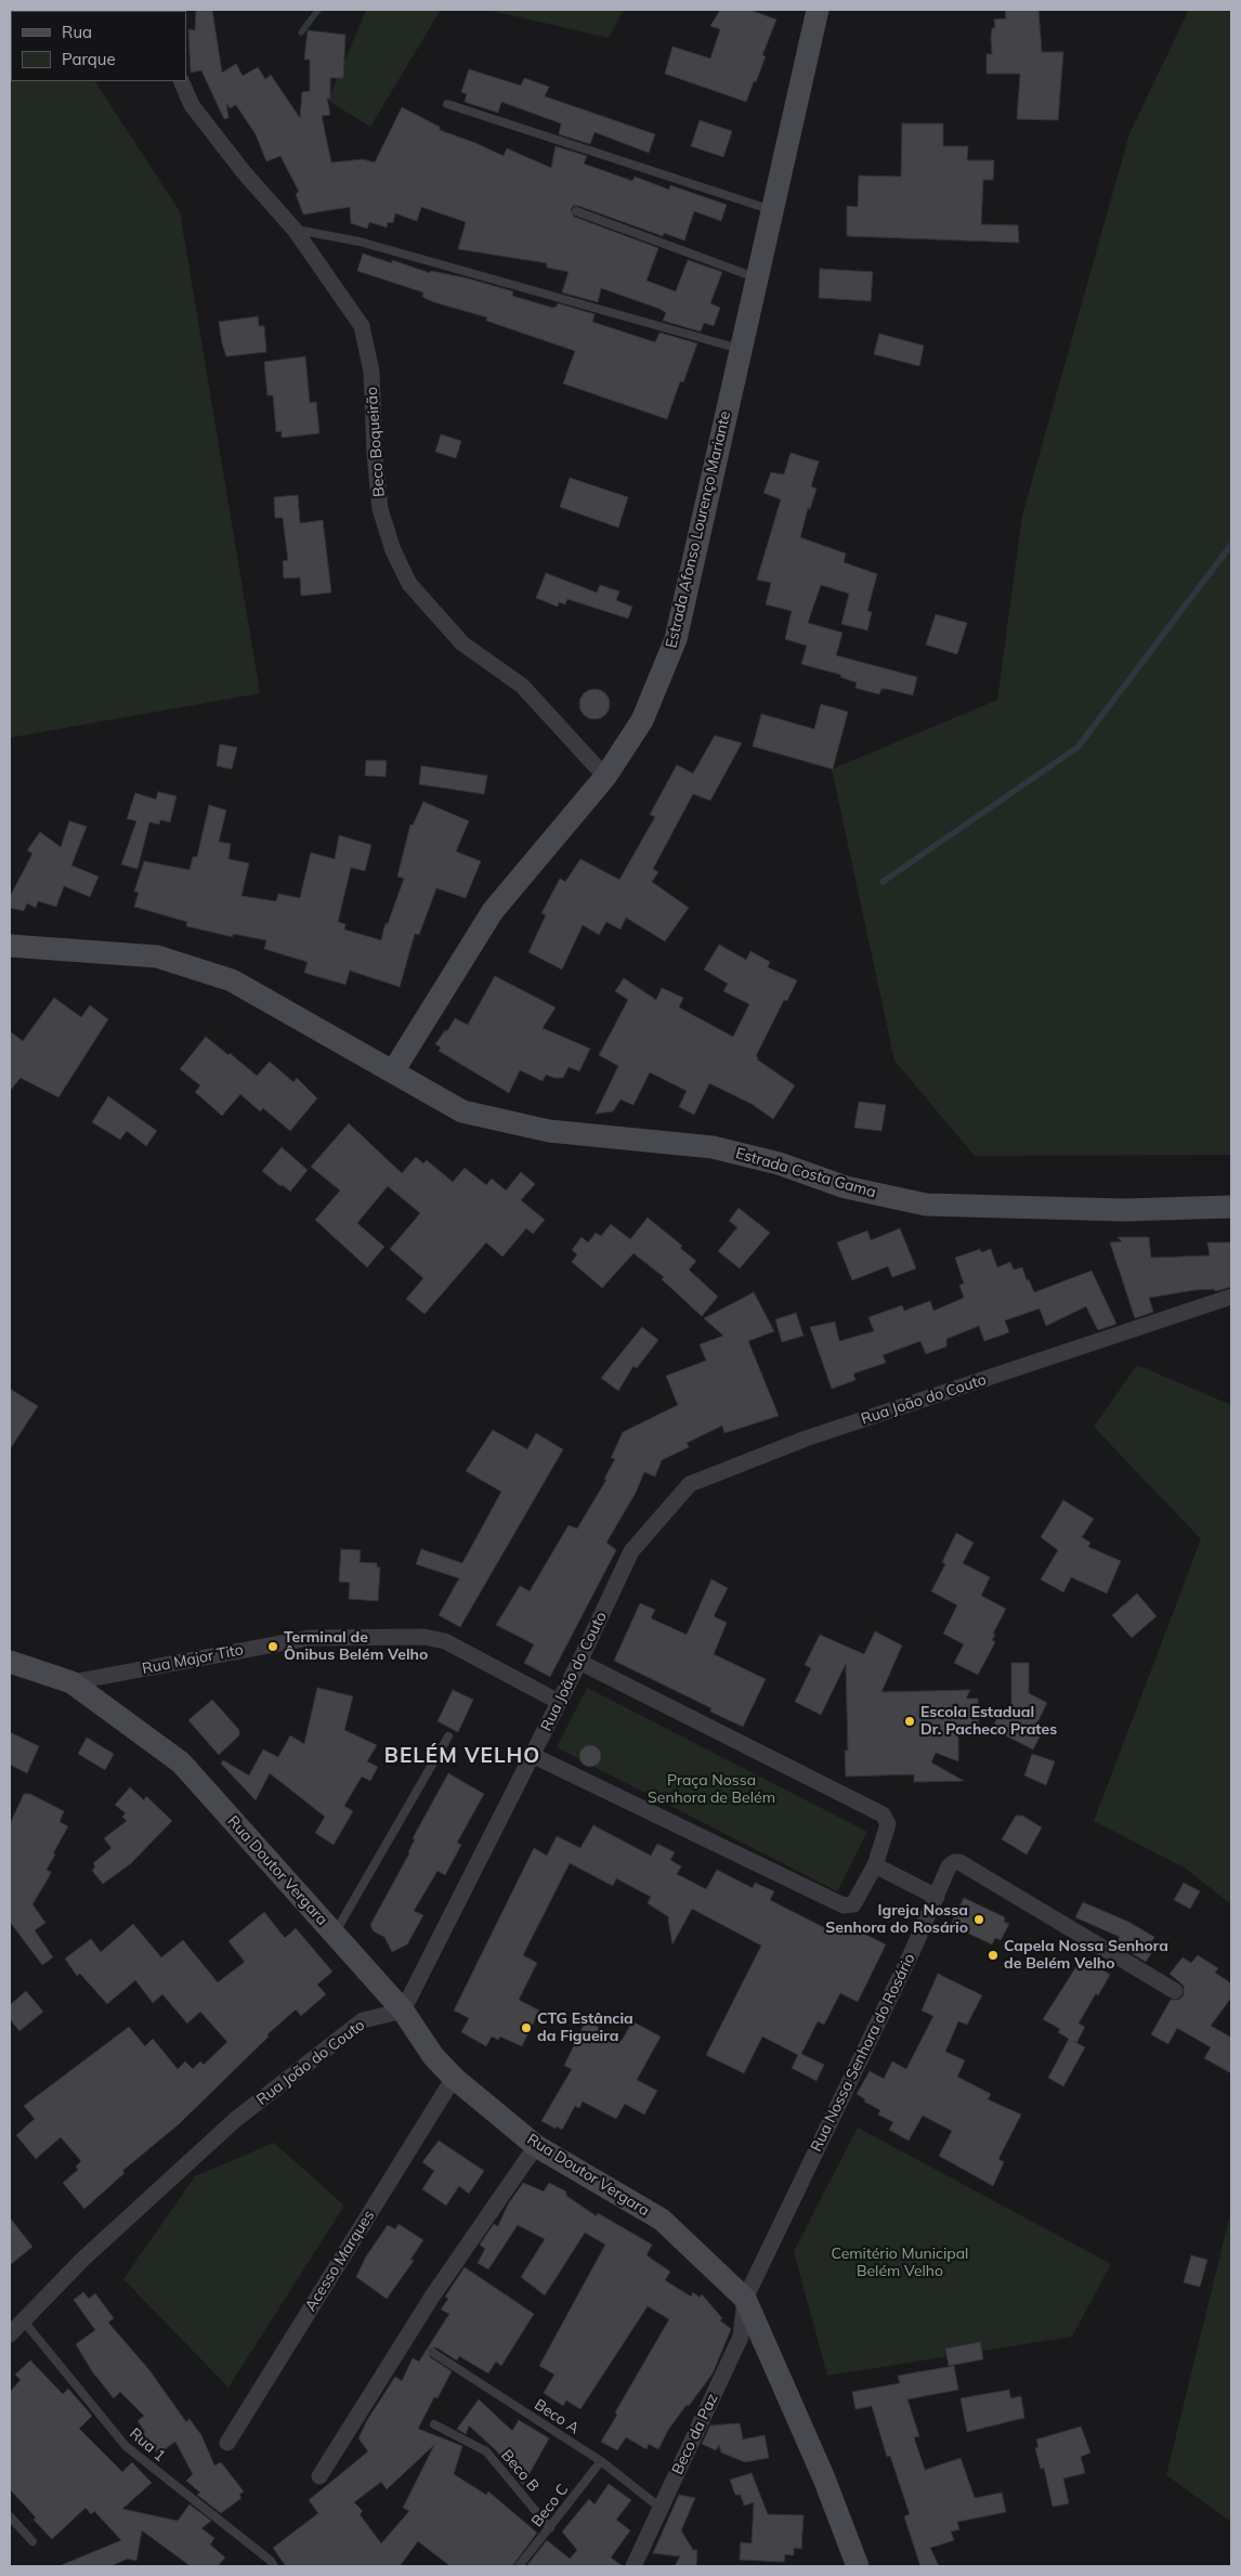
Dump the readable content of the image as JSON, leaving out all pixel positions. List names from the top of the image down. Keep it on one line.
{"streets":{"main road":["Estrada Afonso Lourenço Mariante","Estrada Costa Gama","Rua Doutor Vergara"],"street":["Beco Boqueirão","Rua João do Couto","Rua Major Tito","Rua Nossa Senhora do Rosário","Acesso Marques","Beco da Paz"],"lane":["Beco A","Rua 1","Beco B","Beco C"]},"crossings":[["Beco Boqueirão","Estrada Afonso Lourenço Mariante"],["Estrada Afonso Lourenço Mariante","Estrada Costa Gama"],["Rua João do Couto","Rua Major Tito"],["Rua João do Couto","Rua Doutor Vergara"],["Rua João do Couto","Rua 1"],["Rua Major Tito","Rua Doutor Vergara"],["Rua Doutor Vergara","Rua Nossa Senhora do Rosário"],["Rua Doutor Vergara","Acesso Marques"],["Rua Doutor Vergara","Beco da Paz"],["Rua Nossa Senhora do Rosário","Beco da Paz"],["Beco A","Beco da Paz"],["Beco A","Beco C"],["Beco B","Beco C"]],"districts":["BELÉM VELHO"],"parks":["Praça Nossa Senhora de Belém","Cemitério Municipal Belém Velho"],"places":["Terminal de Ônibus Belém Velho","Escola Estadual Dr. Pacheco Prates","Igreja Nossa Senhora do Rosário","Capela Nossa Senhora de Belém Velho","CTG Estância da Figueira"],"legend":["Rua","Parque"]}
